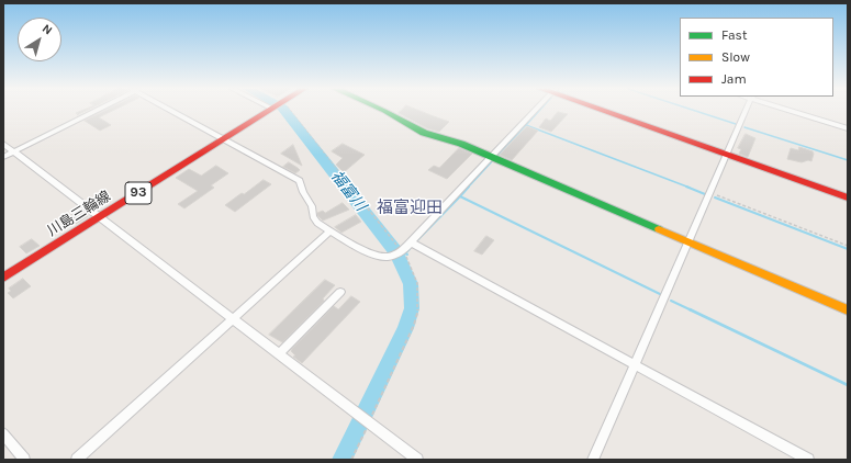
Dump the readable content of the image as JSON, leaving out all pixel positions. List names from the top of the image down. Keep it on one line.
{"streets":{"street":["93","川島三輪線"]},"districts":["福富迎田"],"water":["福富川"],"legend":["Fast","Slow","Jam"],"north":"top right"}
